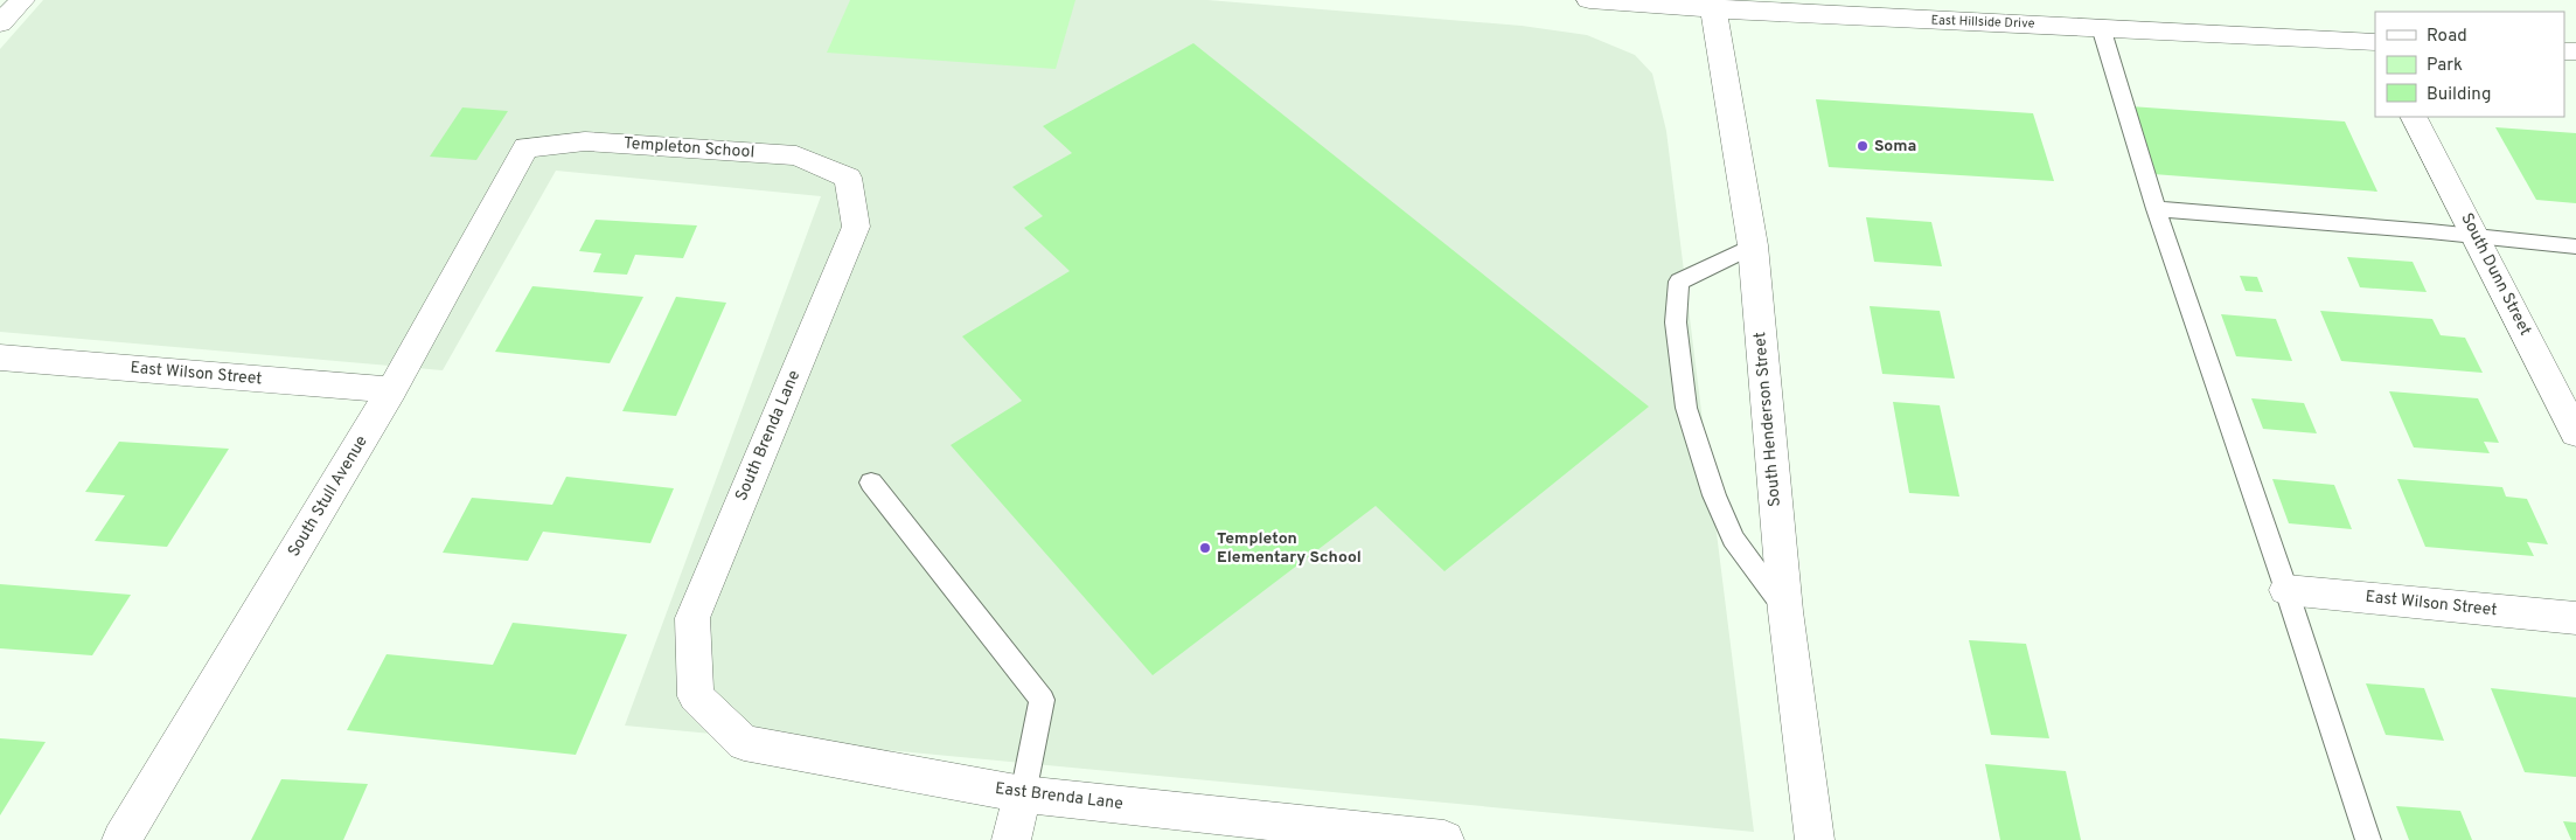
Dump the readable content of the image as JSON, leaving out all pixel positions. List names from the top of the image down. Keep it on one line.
{"streets":{"street":["East Hillside Drive","Templeton School","South Dunn Street","East Wilson Street","South Henderson Street","South Brenda Lane","South Stull Avenue","East Brenda Lane"]},"crossings":[["East Hillside Drive","South Henderson Street"],["Templeton School","South Brenda Lane"],["Templeton School","South Stull Avenue"],["East Wilson Street","South Stull Avenue"],["South Brenda Lane","East Brenda Lane"]],"places":["Soma","Templeton Elementary School"],"legend":["Road","Park","Building"]}
